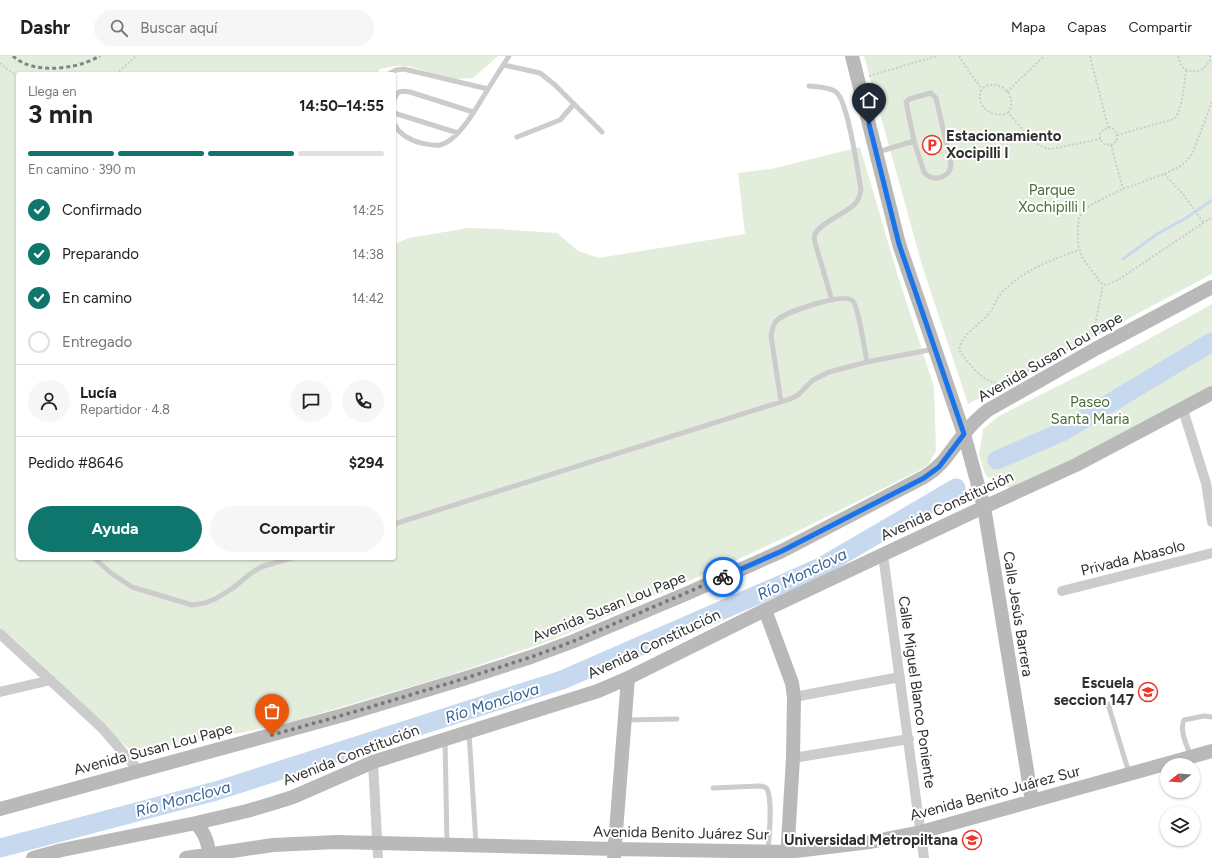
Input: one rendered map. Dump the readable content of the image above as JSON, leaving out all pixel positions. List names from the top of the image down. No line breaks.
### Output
{"streets":{"street":["Avenida Susan Lou Pape","Avenida Constitución","Privada Abasolo","Calle Jesús Barrera","Calle Miguel Blanco Poniente","Avenida Benito Juárez Sur"]},"crossings":[["Avenida Susan Lou Pape","Calle Jesús Barrera"],["Avenida Constitución","Calle Jesús Barrera"],["Avenida Constitución","Calle Miguel Blanco Poniente"],["Calle Jesús Barrera","Avenida Benito Juárez Sur"],["Calle Miguel Blanco Poniente","Avenida Benito Juárez Sur"]],"water":["Río Monclova"],"parks":["Parque Xochipilli I","Paseo Santa Maria"],"places":{"parking":["Estacionamiento Xocipilli I"],"school or university":["Escuela seccion 147","Universidad Metropiltana"]},"north":"left","page":{"header":"Dashr","search":"Buscar aquí","nav":["Mapa","Capas","Compartir"],"heading":["3 min","Llega en","14:50–14:55"],"panel":["Lucía","Repartidor · 4.8","Pedido #8646","$294"],"bar":"En camino · 390 m","list":[["Confirmado","14:25"],["Preparando","14:38"],["En camino","14:42"],"Entregado"],"buttons":["Ayuda","Compartir"]}}
